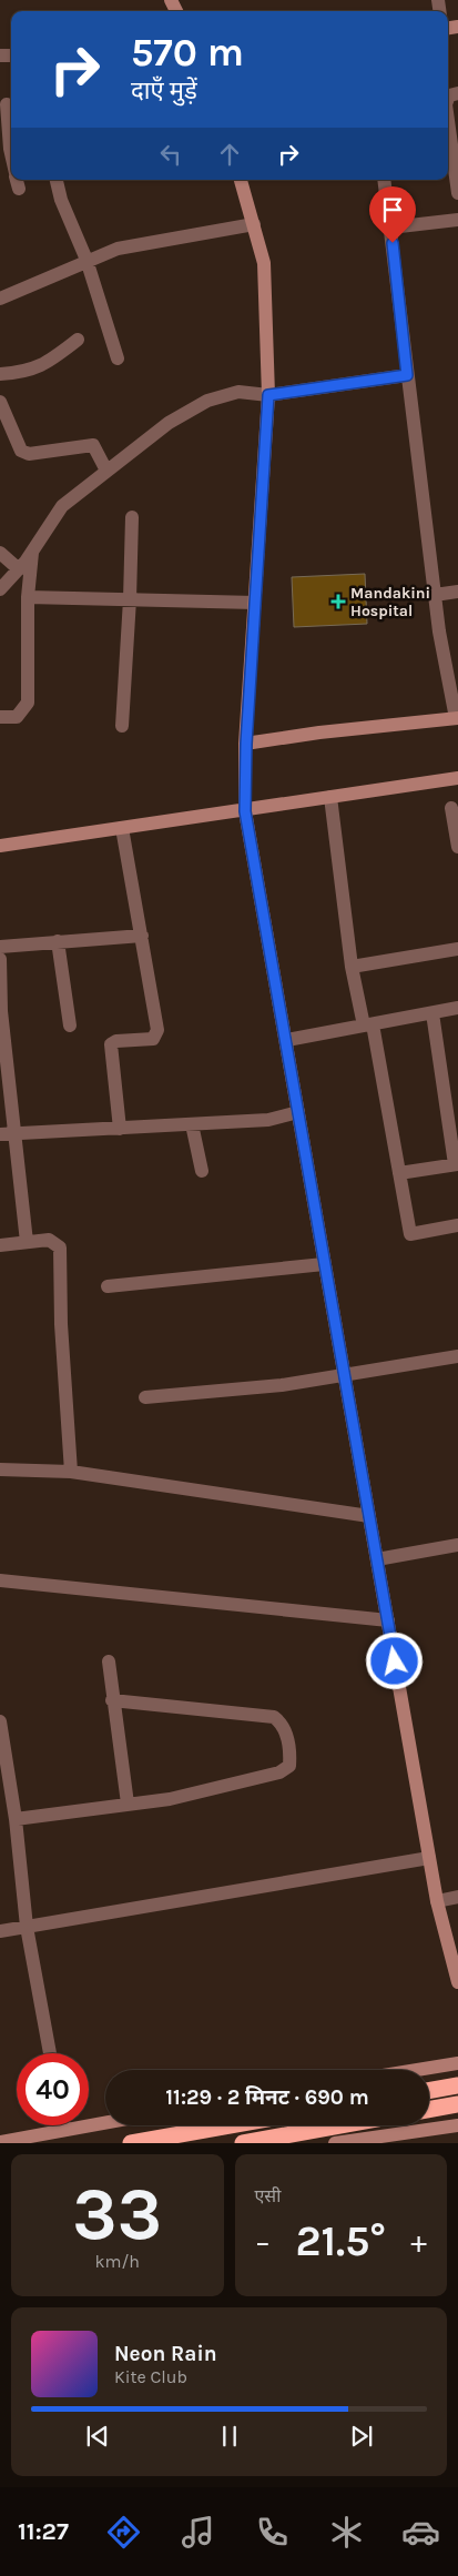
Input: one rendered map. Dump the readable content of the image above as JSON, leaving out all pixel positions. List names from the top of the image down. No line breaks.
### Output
{"places":{"health":["Mandakini Hospital"]},"page":{"turn":["570 m","दाएँ मुड़ें"],"limit":"40","trip":"11:29 · 2 मिनट · 690 m","tile":[["33","km/h"],"एसी"],"heat":["−","21.5°","+"],"song":["Neon Rain","Kite Club"],"tabs":"11:27"}}
